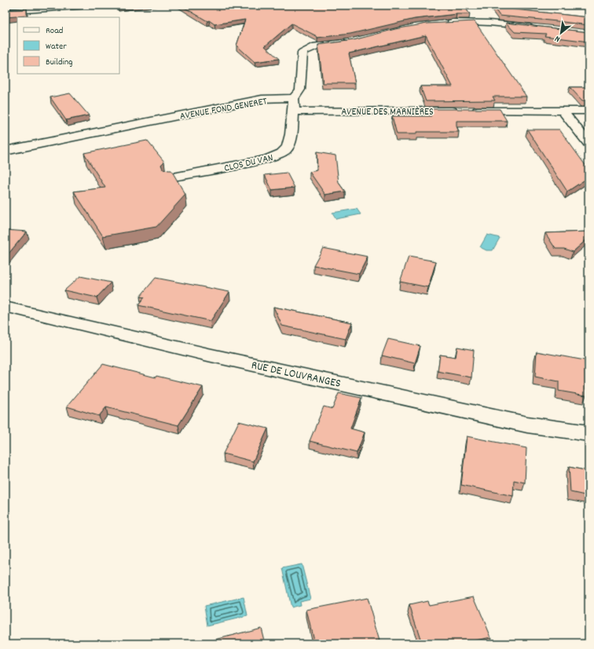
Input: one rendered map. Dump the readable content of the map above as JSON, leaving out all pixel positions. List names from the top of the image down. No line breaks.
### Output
{"streets":{"street":["AVENUE FOND GENERET","AVENUE DES MARNIÈRES","CLOS DU VAN","RUE DE LOUVRANGES"]},"crossings":[["AVENUE DES MARNIÈRES","CLOS DU VAN"]],"legend":["Road","Water","Building"],"north":"bottom left"}
